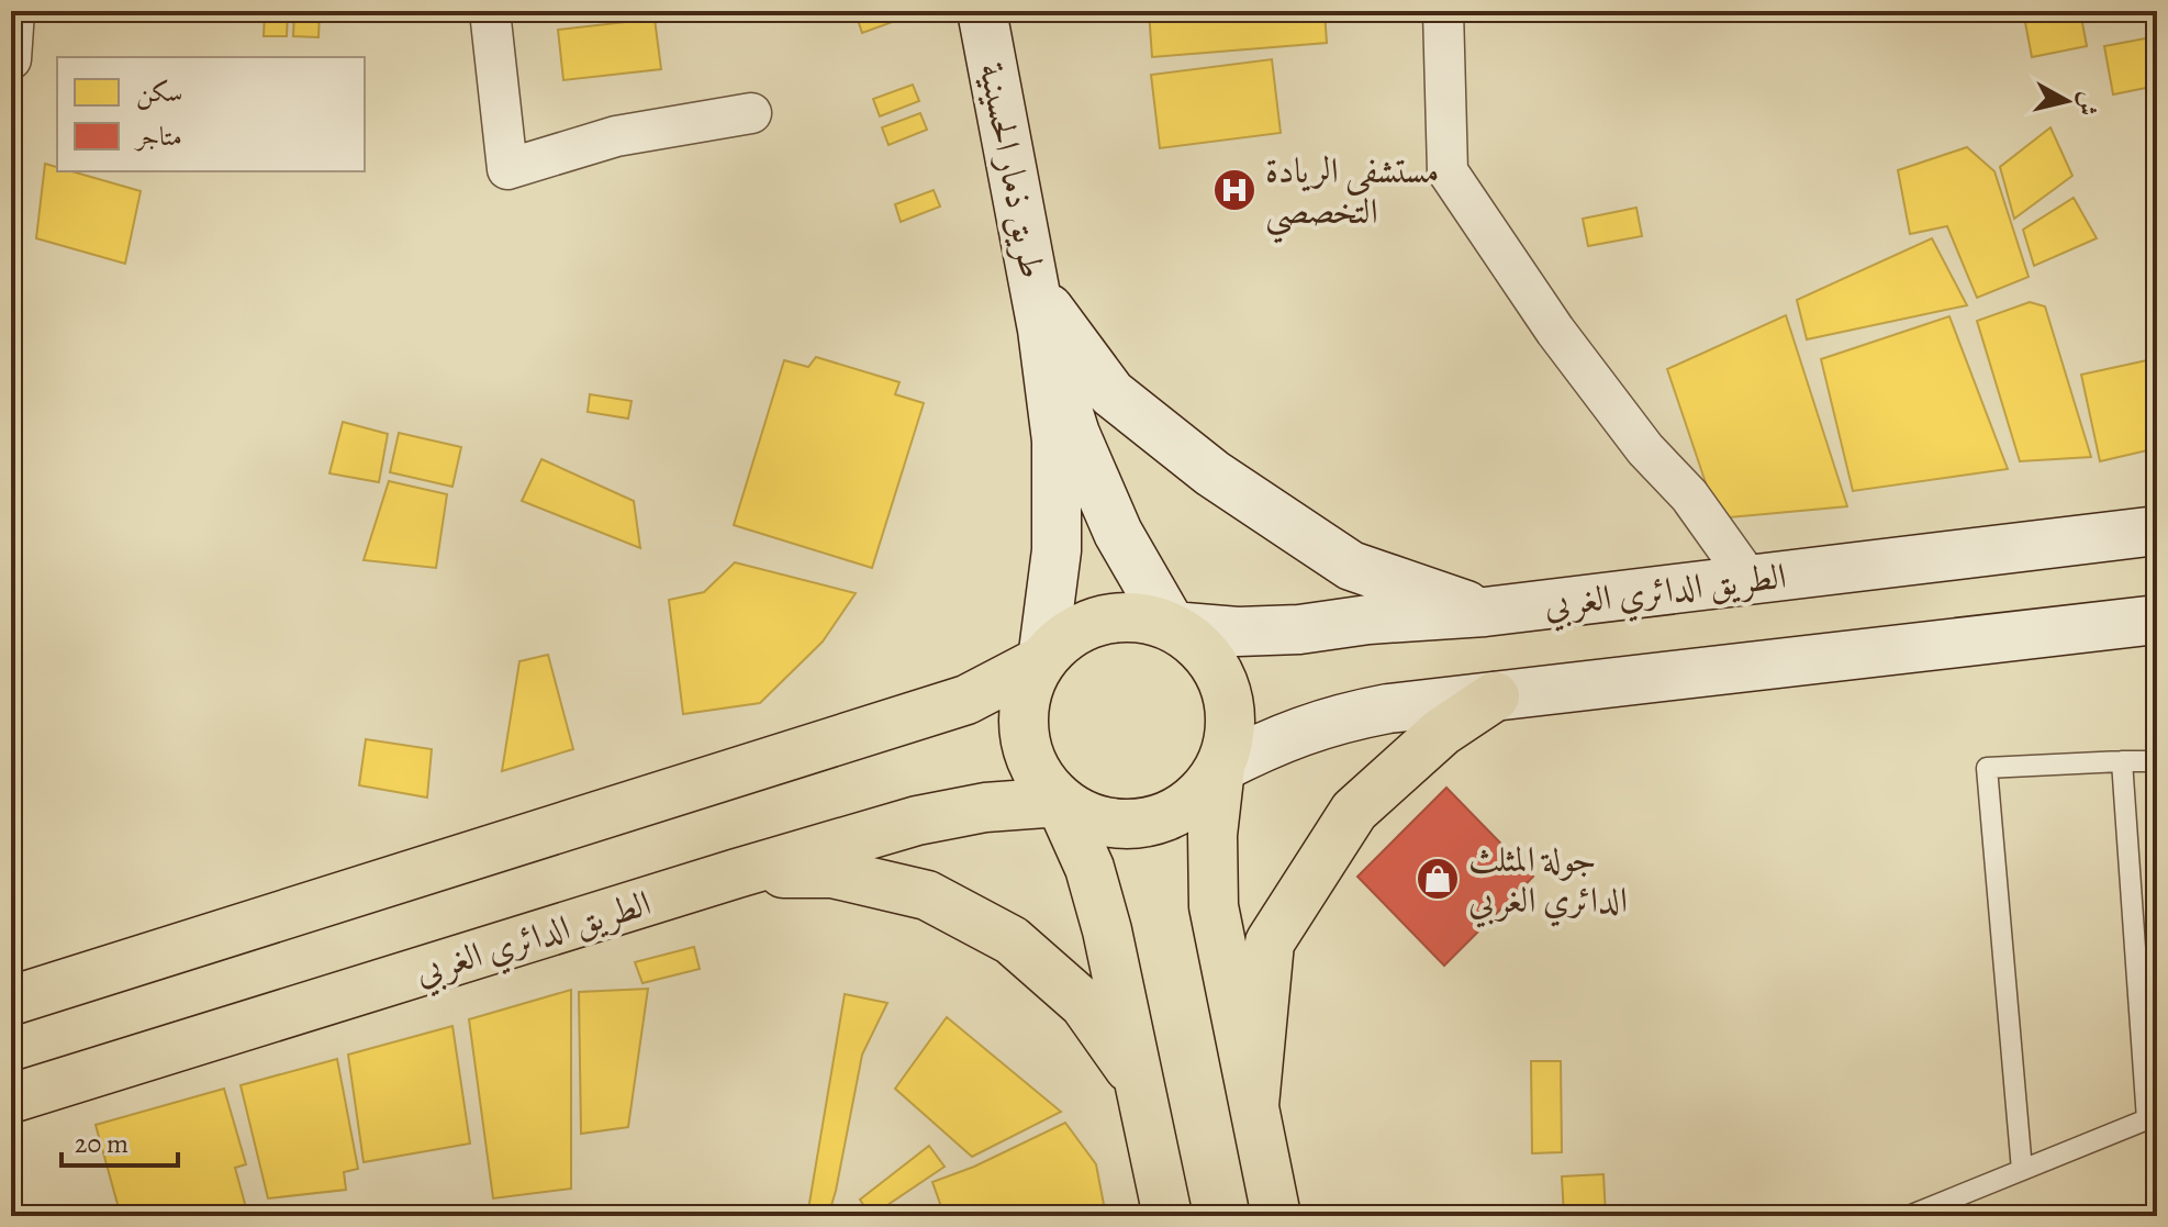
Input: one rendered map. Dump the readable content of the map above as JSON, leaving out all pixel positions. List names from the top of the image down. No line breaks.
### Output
{"streets":{"main road":["طريق ذمار الحسينية","الطريق الدائري الغربي"]},"places":{"hospital":["مستشفى الريادة التخصصي"],"shop":["جولة المثلث الدائري الغربي"]},"legend":["سكن","متاجر"],"scale_bar":"20 m","north":"right"}
